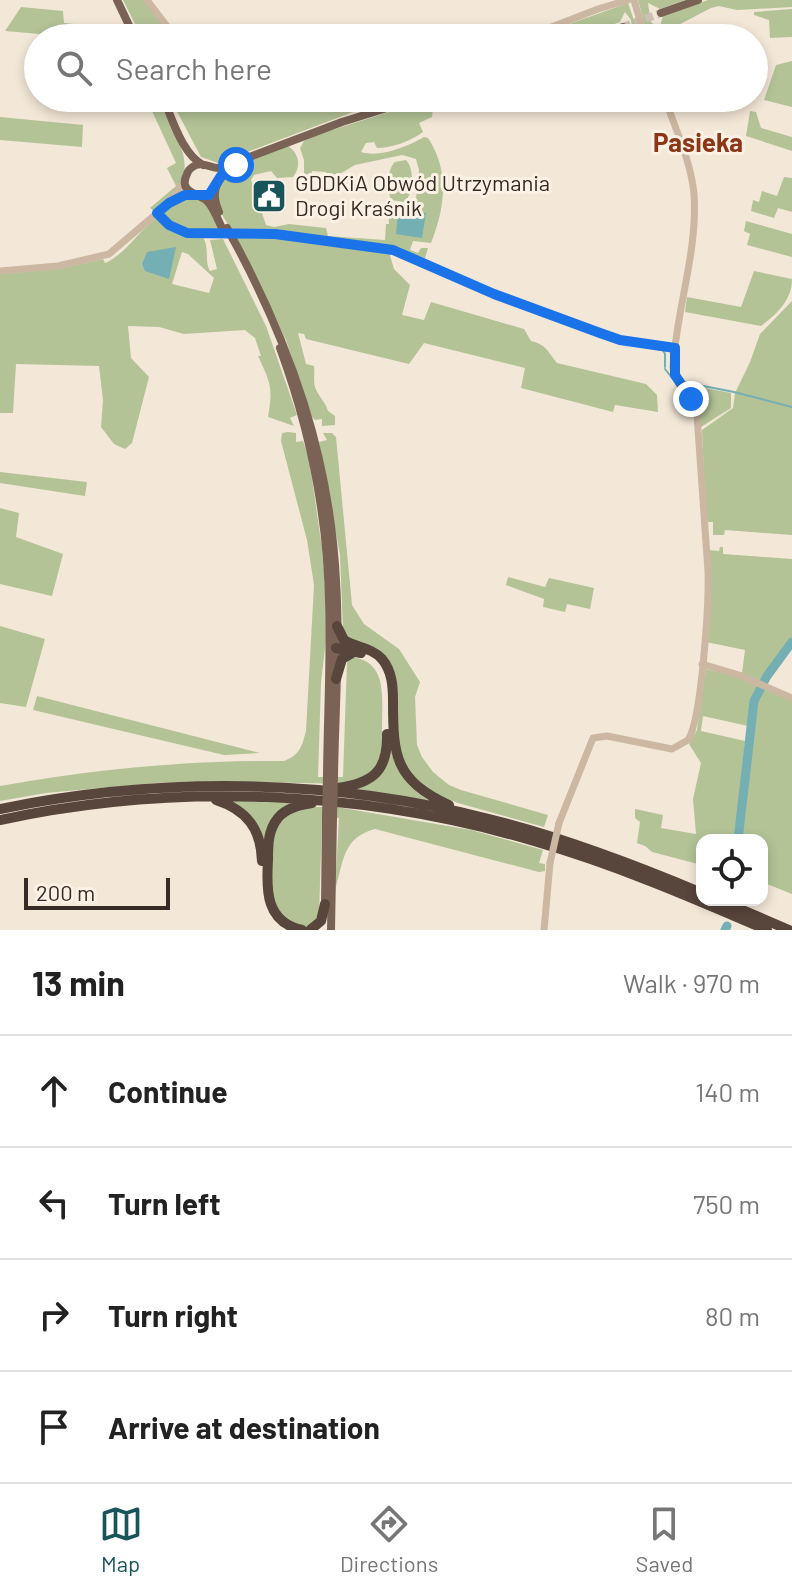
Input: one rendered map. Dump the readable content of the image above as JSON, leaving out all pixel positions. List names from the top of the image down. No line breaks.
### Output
{"districts":["Pasieka"],"places":{"public building":["GDDKiA Obwód Utrzymania Drogi Kraśnik"]},"scale_bar":"200 m","page":{"search":"Search here","scale":"200 m","heading":["13 min","Walk · 970 m"],"list":[["Continue","140 m"],["Turn left","750 m"],["Turn right","80 m"],"Arrive at destination"],"nav":["Map","Directions","Saved"]}}
